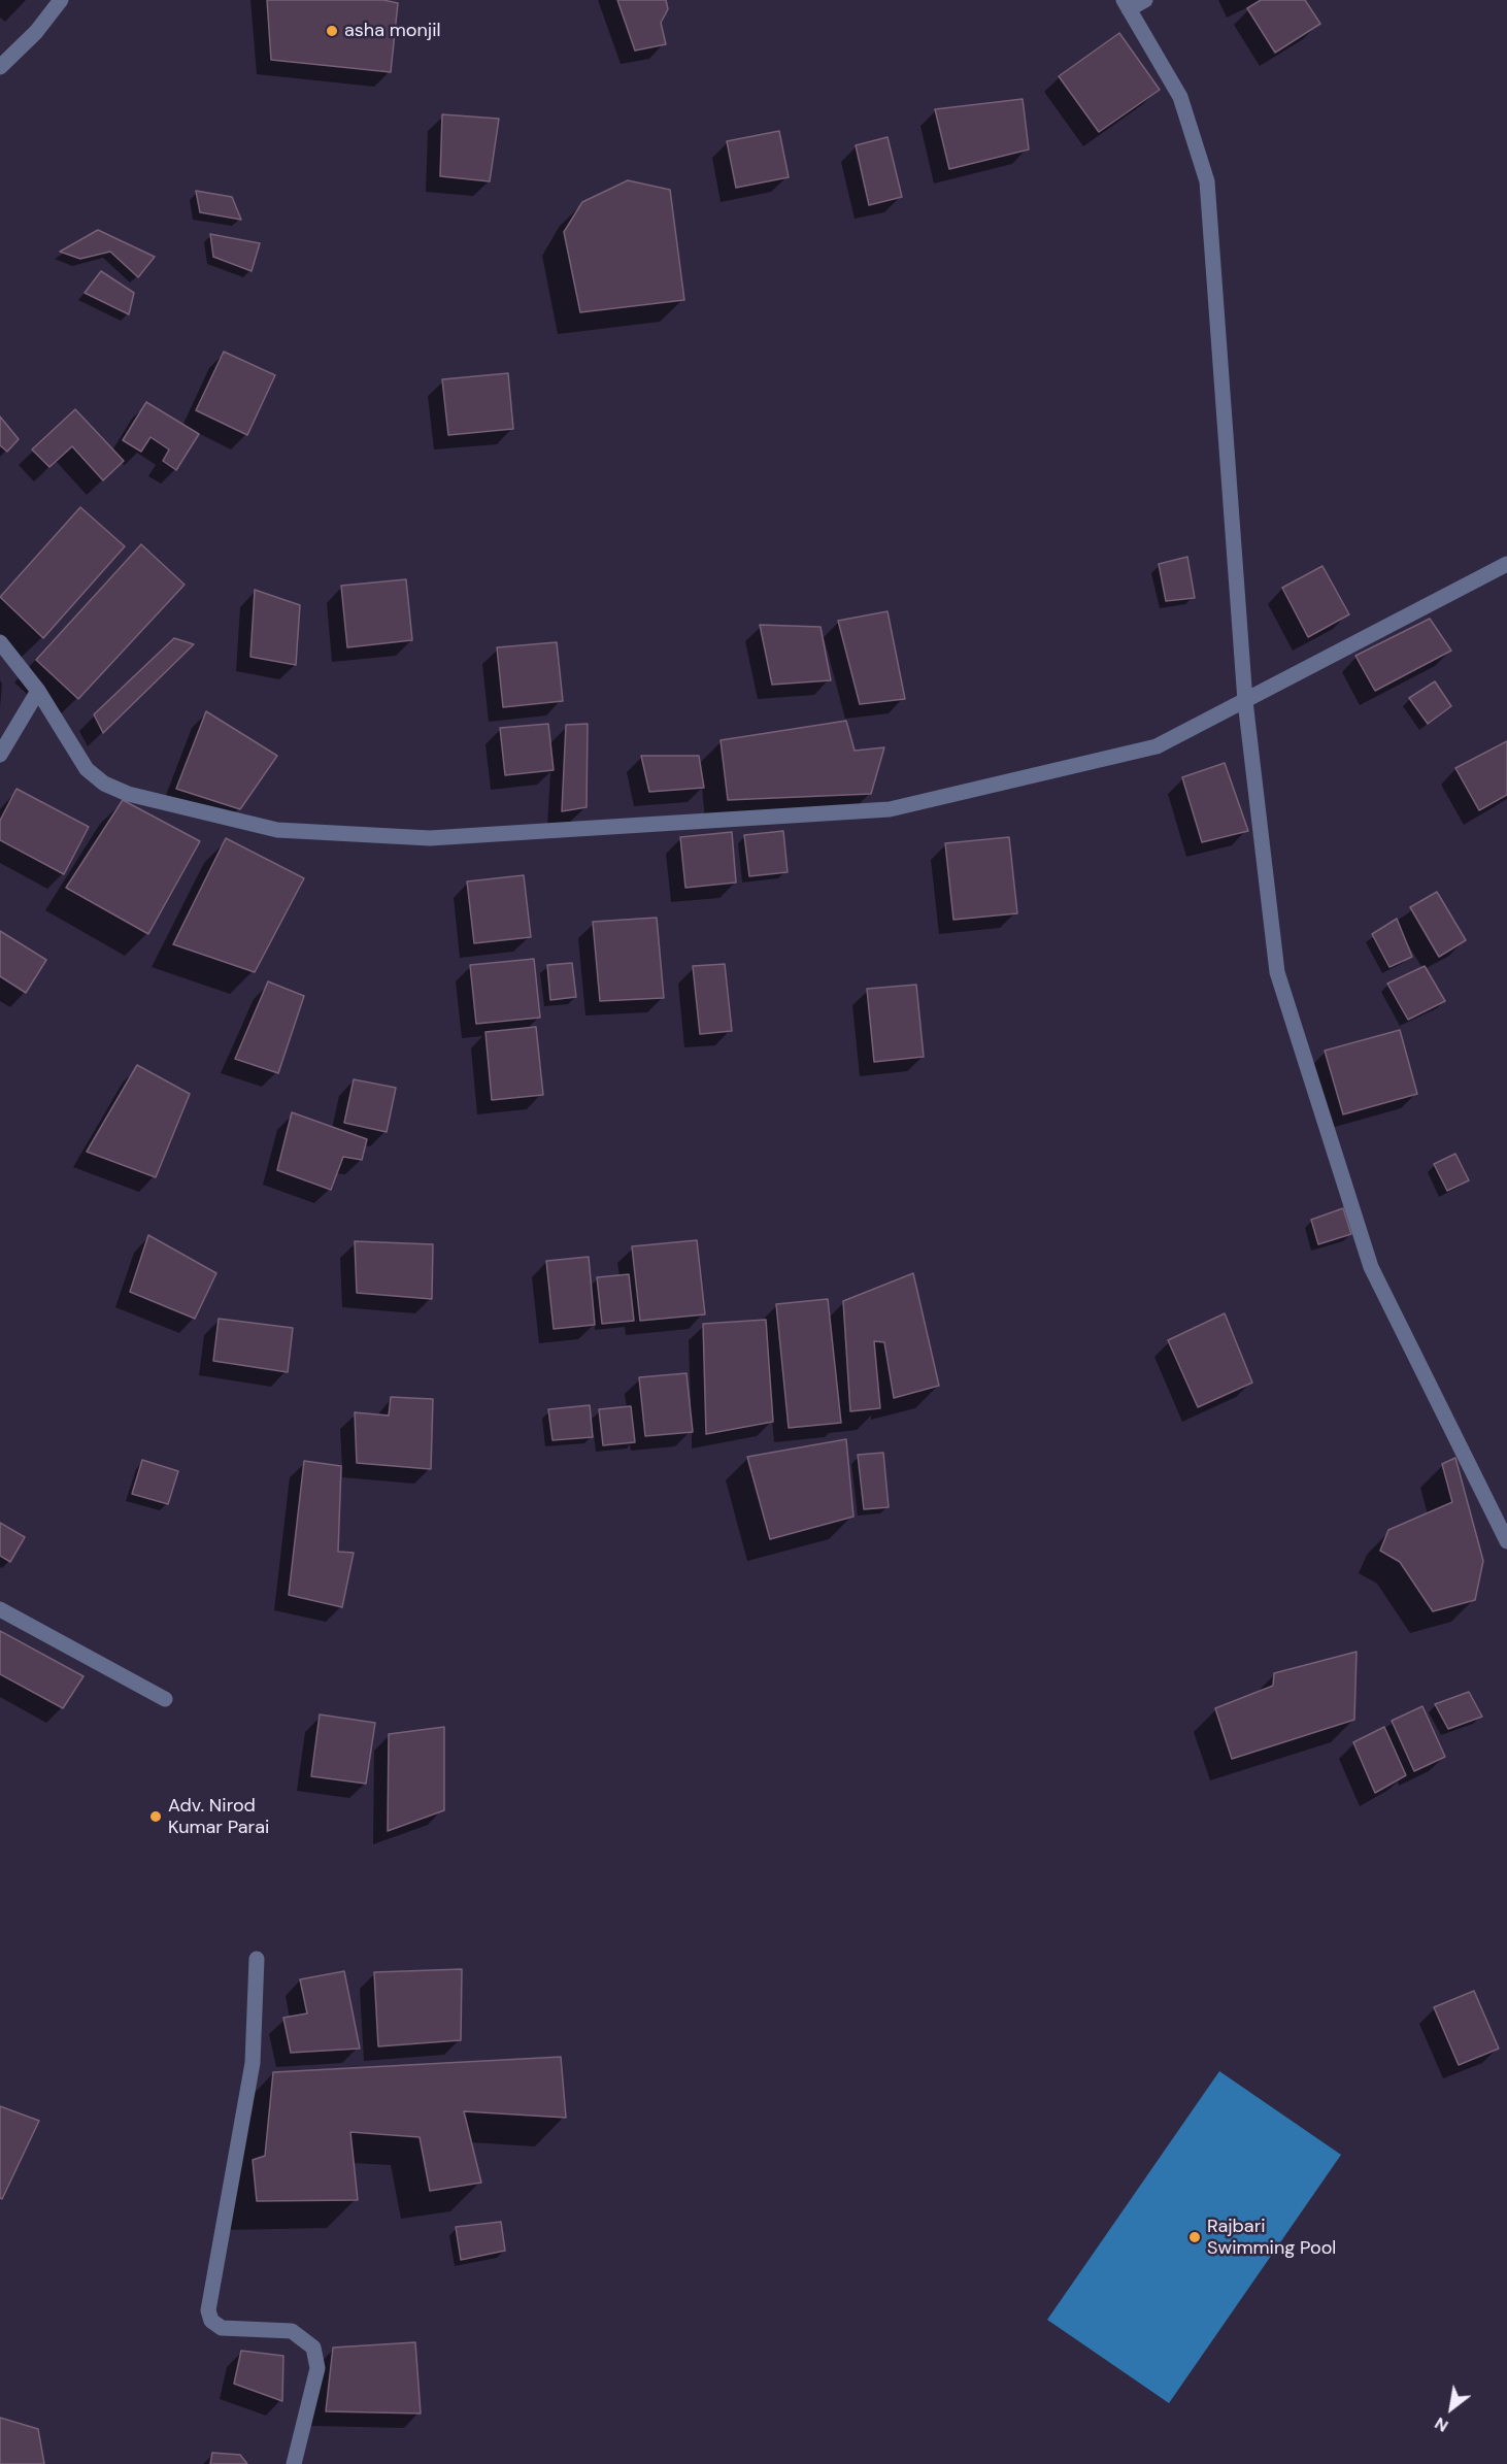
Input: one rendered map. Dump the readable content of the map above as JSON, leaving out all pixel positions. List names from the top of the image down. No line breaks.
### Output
{"places":["asha monjil","Adv. Nirod Kumar Parai","Rajbari Swimming Pool"],"north":"bottom left"}
